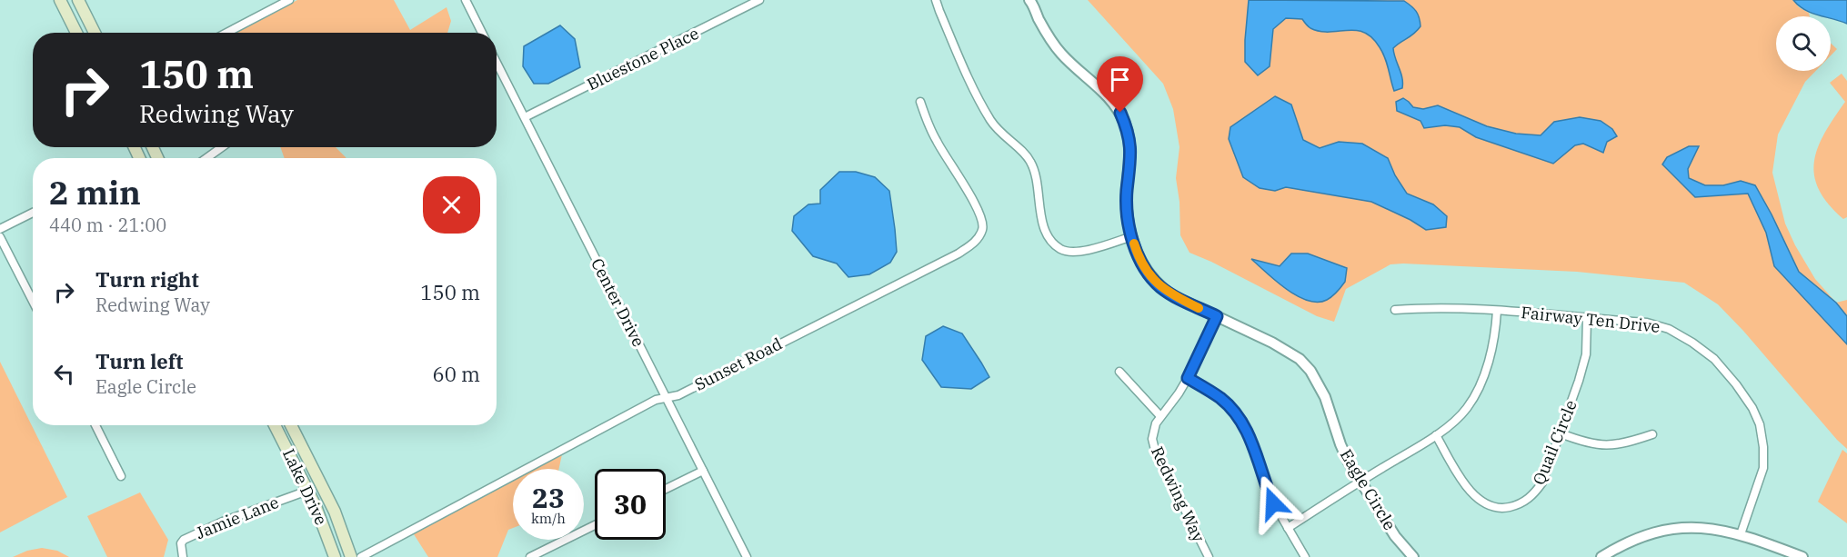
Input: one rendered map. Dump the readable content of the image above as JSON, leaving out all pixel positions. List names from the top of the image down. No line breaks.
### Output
{"streets":{"main road":["Lake Drive"],"street":["Bluestone Place","Center Drive","Fairway Ten Drive","Sunset Road","Quail Circle","Eagle Circle","Redwing Way","Jamie Lane"]},"crossings":[["Bluestone Place","Center Drive"],["Center Drive","Sunset Road"],["Fairway Ten Drive","Quail Circle"],["Lake Drive","Jamie Lane"],["Eagle Circle","Redwing Way"]],"page":{"turn":["150 m","Redwing Way"],"heading":["2 min","440 m · 21:00"],"list":[{"name":"Turn right","note":"Redwing Way","value":"150 m"},{"name":"Turn left","note":"Eagle Circle","value":"60 m"}],"speed":"23 km/h","limit":"30"}}
